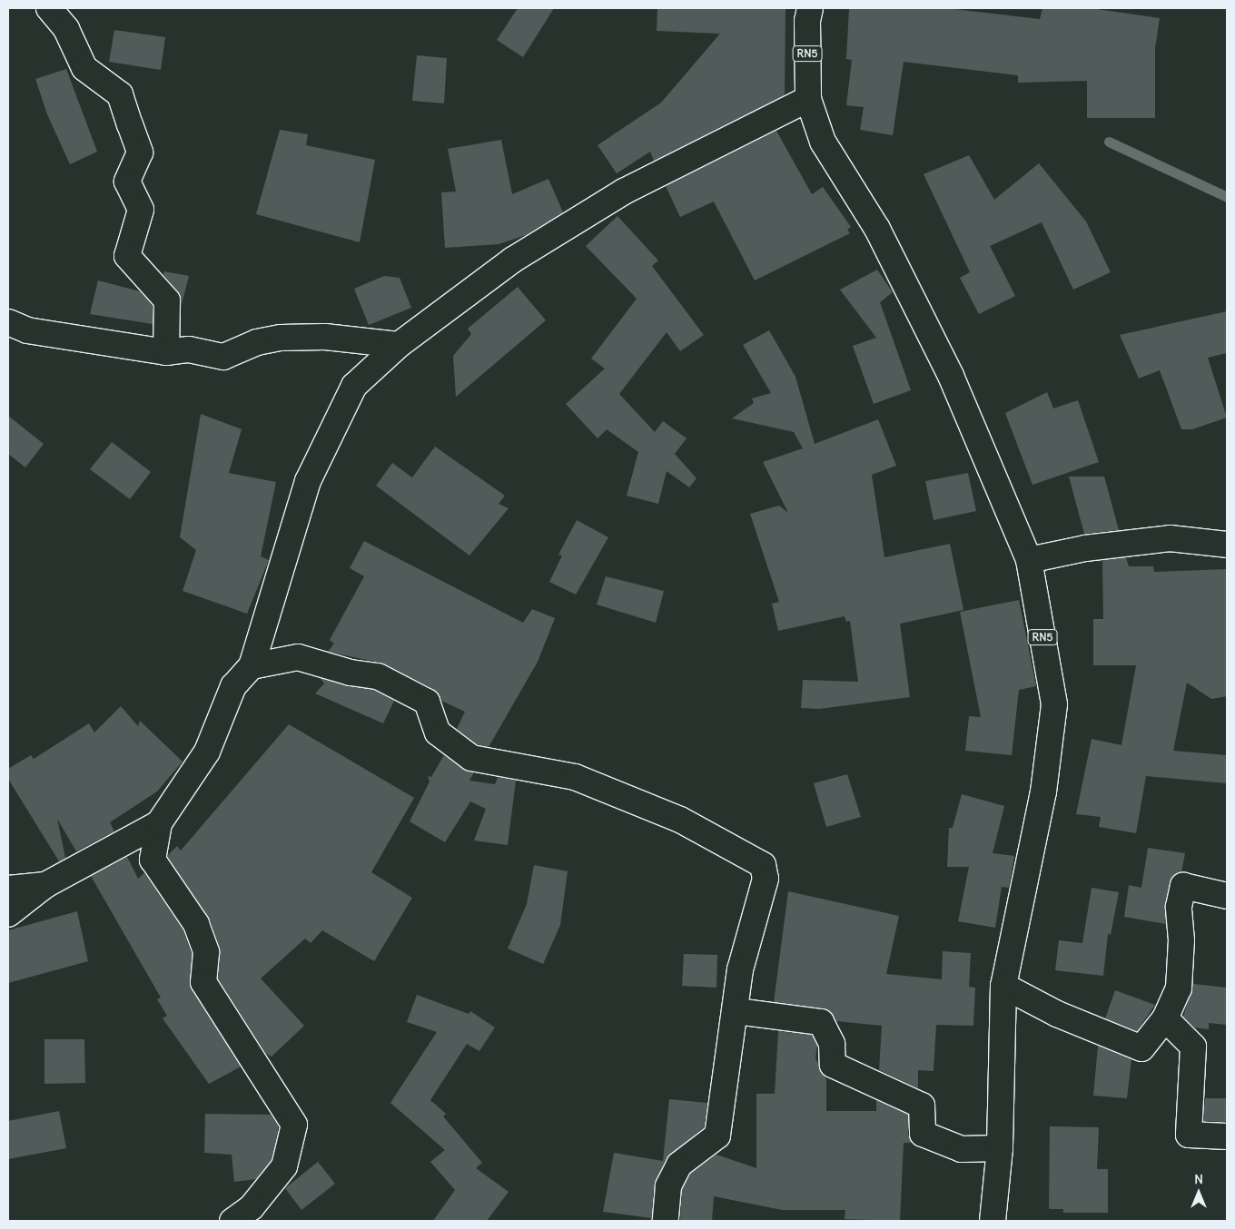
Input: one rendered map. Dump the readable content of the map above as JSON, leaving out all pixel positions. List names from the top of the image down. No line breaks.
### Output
{"streets":{"main road":["RN5"]},"north":"top"}
